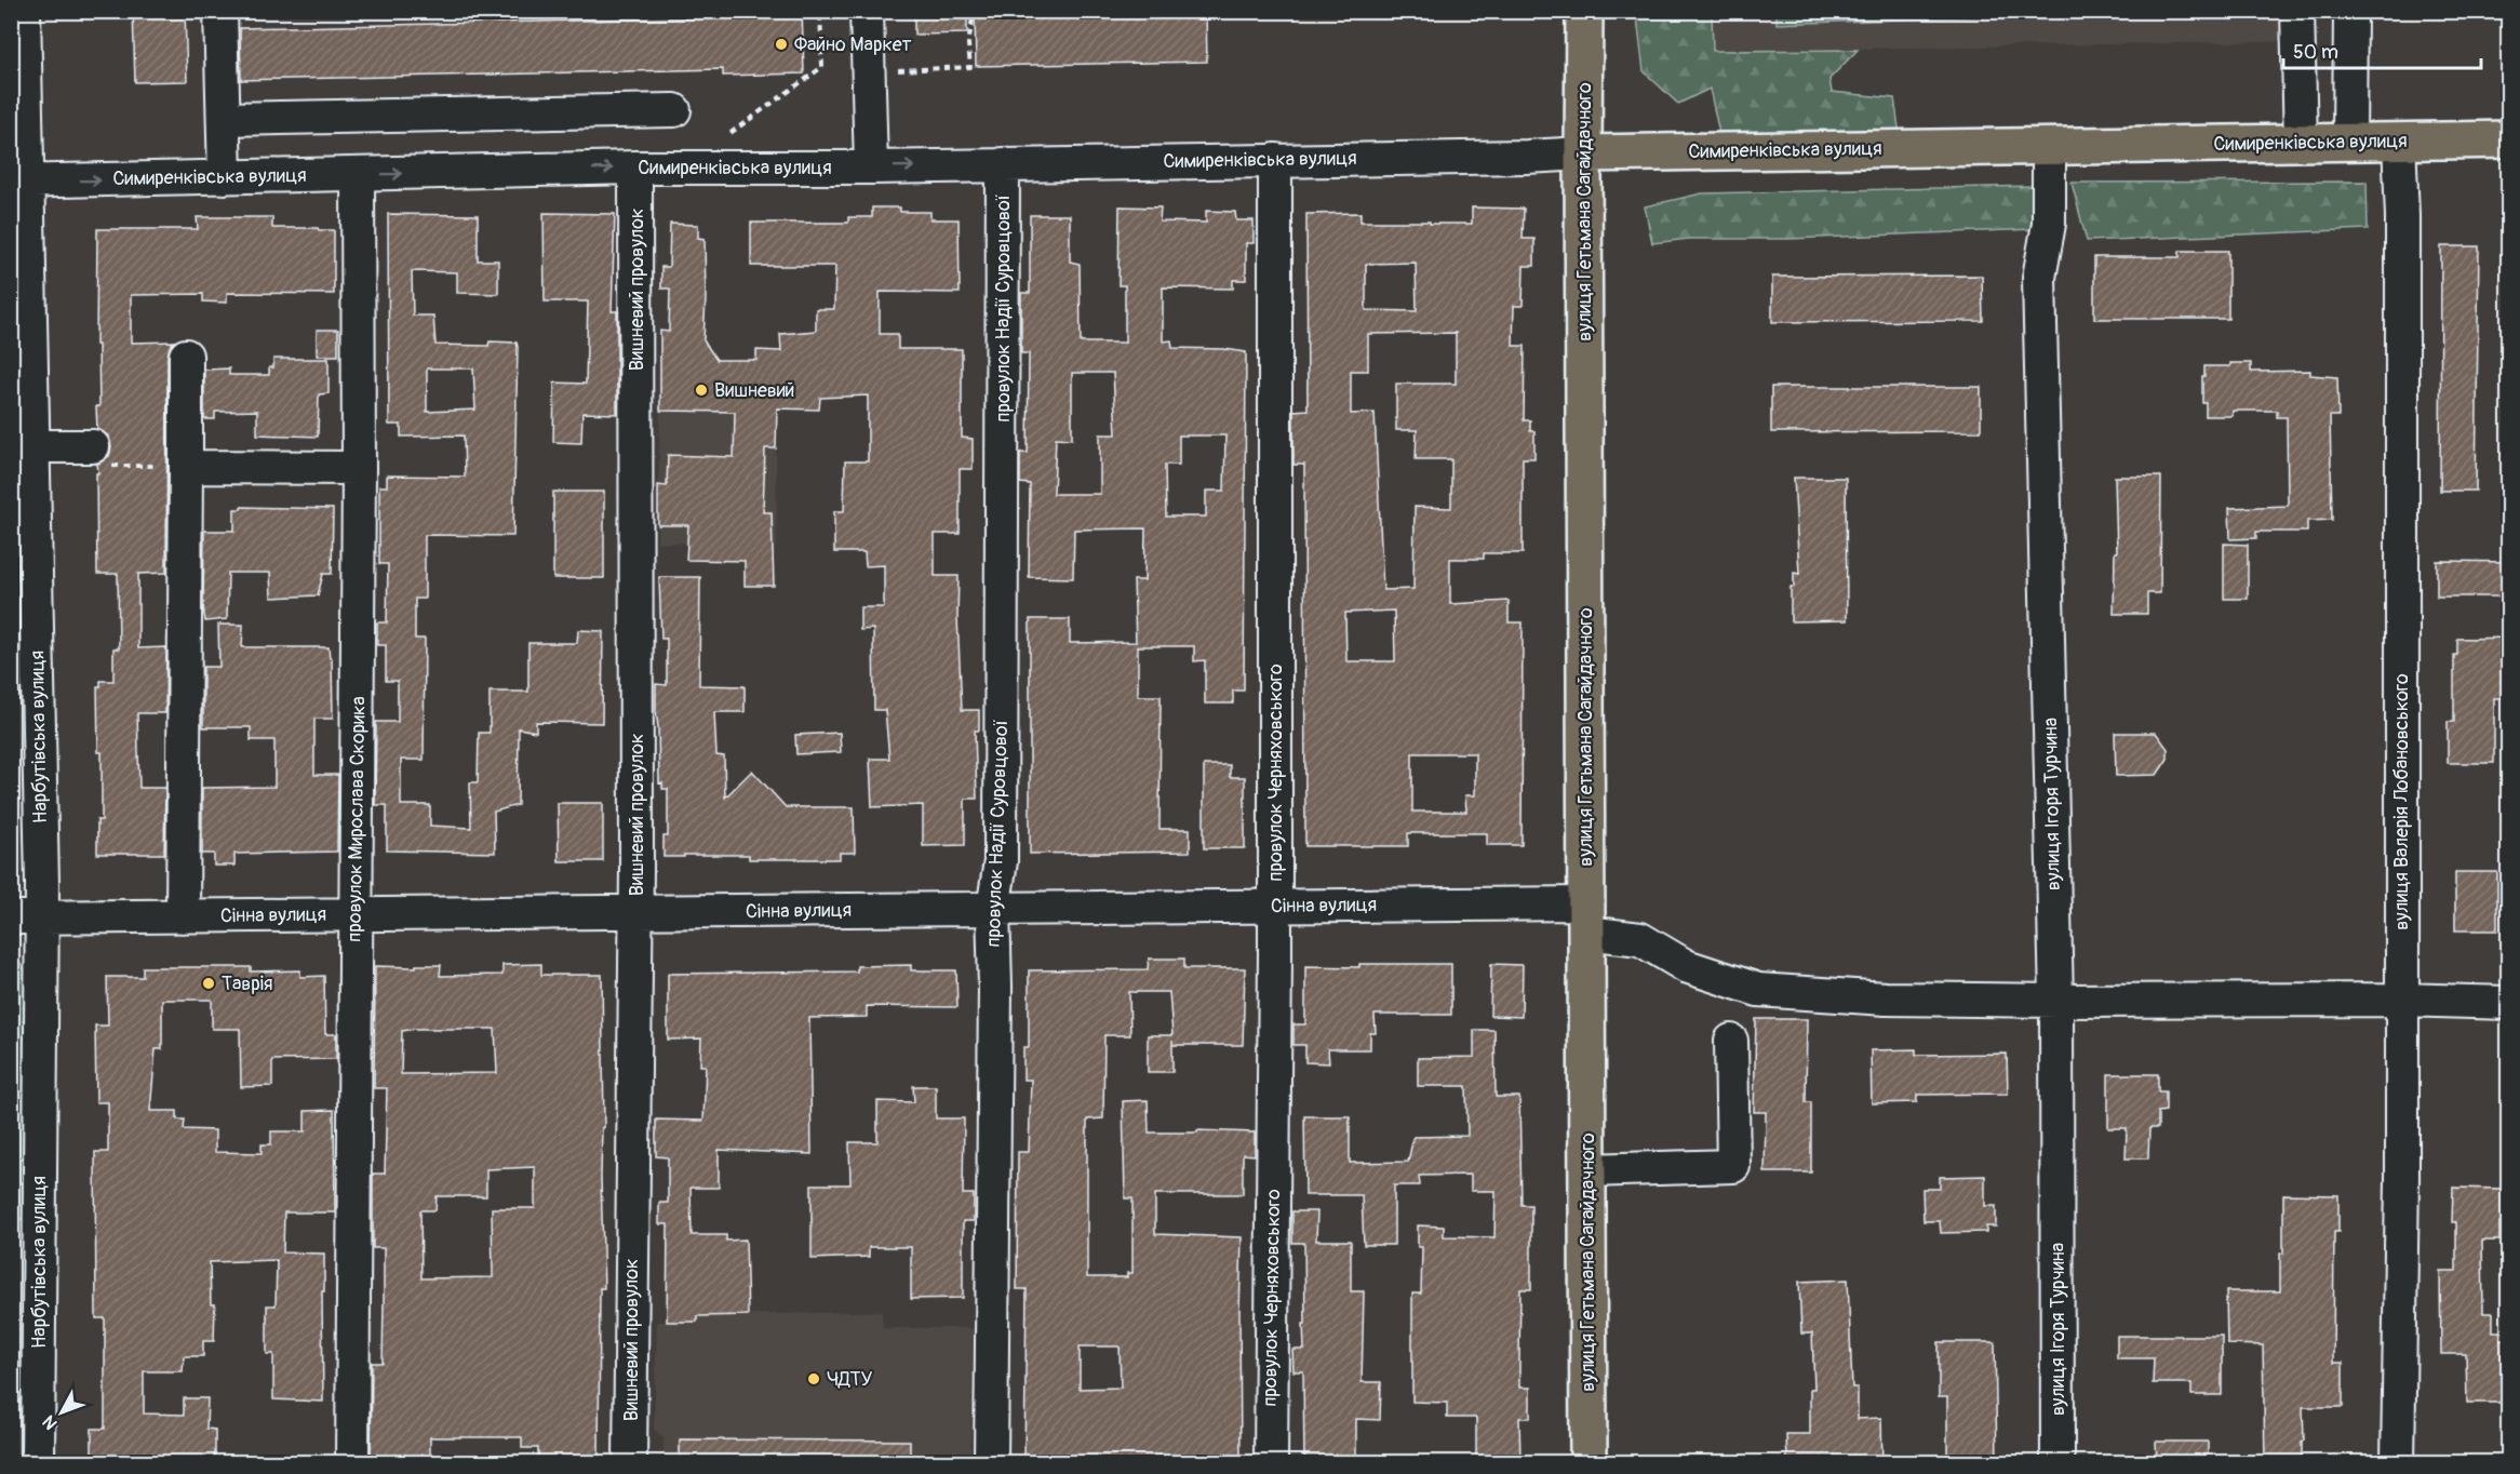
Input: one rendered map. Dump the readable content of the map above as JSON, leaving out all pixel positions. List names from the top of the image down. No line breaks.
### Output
{"streets":{"main road":["Симиренківська вулиця","вулиця Гетьмана Сагайдачного"],"street":["Вишневий провулок","провулок Надії Суровцової","Нарбутівська вулиця","провулок Черняховського","вулиця Валерія Лобановського","вулиця Ігоря Турчина","провулок Мирослава Скорика","Сінна вулиця"]},"crossings":[["Симиренківська вулиця","вулиця Гетьмана Сагайдачного"],["Симиренківська вулиця","Вишневий провулок"],["Симиренківська вулиця","провулок Надії Суровцової"],["Симиренківська вулиця","Нарбутівська вулиця"],["Симиренківська вулиця","провулок Черняховського"],["Симиренківська вулиця","вулиця Валерія Лобановського"],["Симиренківська вулиця","вулиця Ігоря Турчина"],["Симиренківська вулиця","провулок Мирослава Скорика"],["вулиця Гетьмана Сагайдачного","Сінна вулиця"],["Вишневий провулок","Сінна вулиця"],["провулок Надії Суровцової","Сінна вулиця"],["Нарбутівська вулиця","Сінна вулиця"],["провулок Черняховського","Сінна вулиця"],["вулиця Валерія Лобановського","Сінна вулиця"],["вулиця Ігоря Турчина","Сінна вулиця"],["провулок Мирослава Скорика","Сінна вулиця"]],"places":["Файно Маркет","Вишневий","Таврія","ЧДТУ"],"scale_bar":"50 m","north":"bottom left"}
